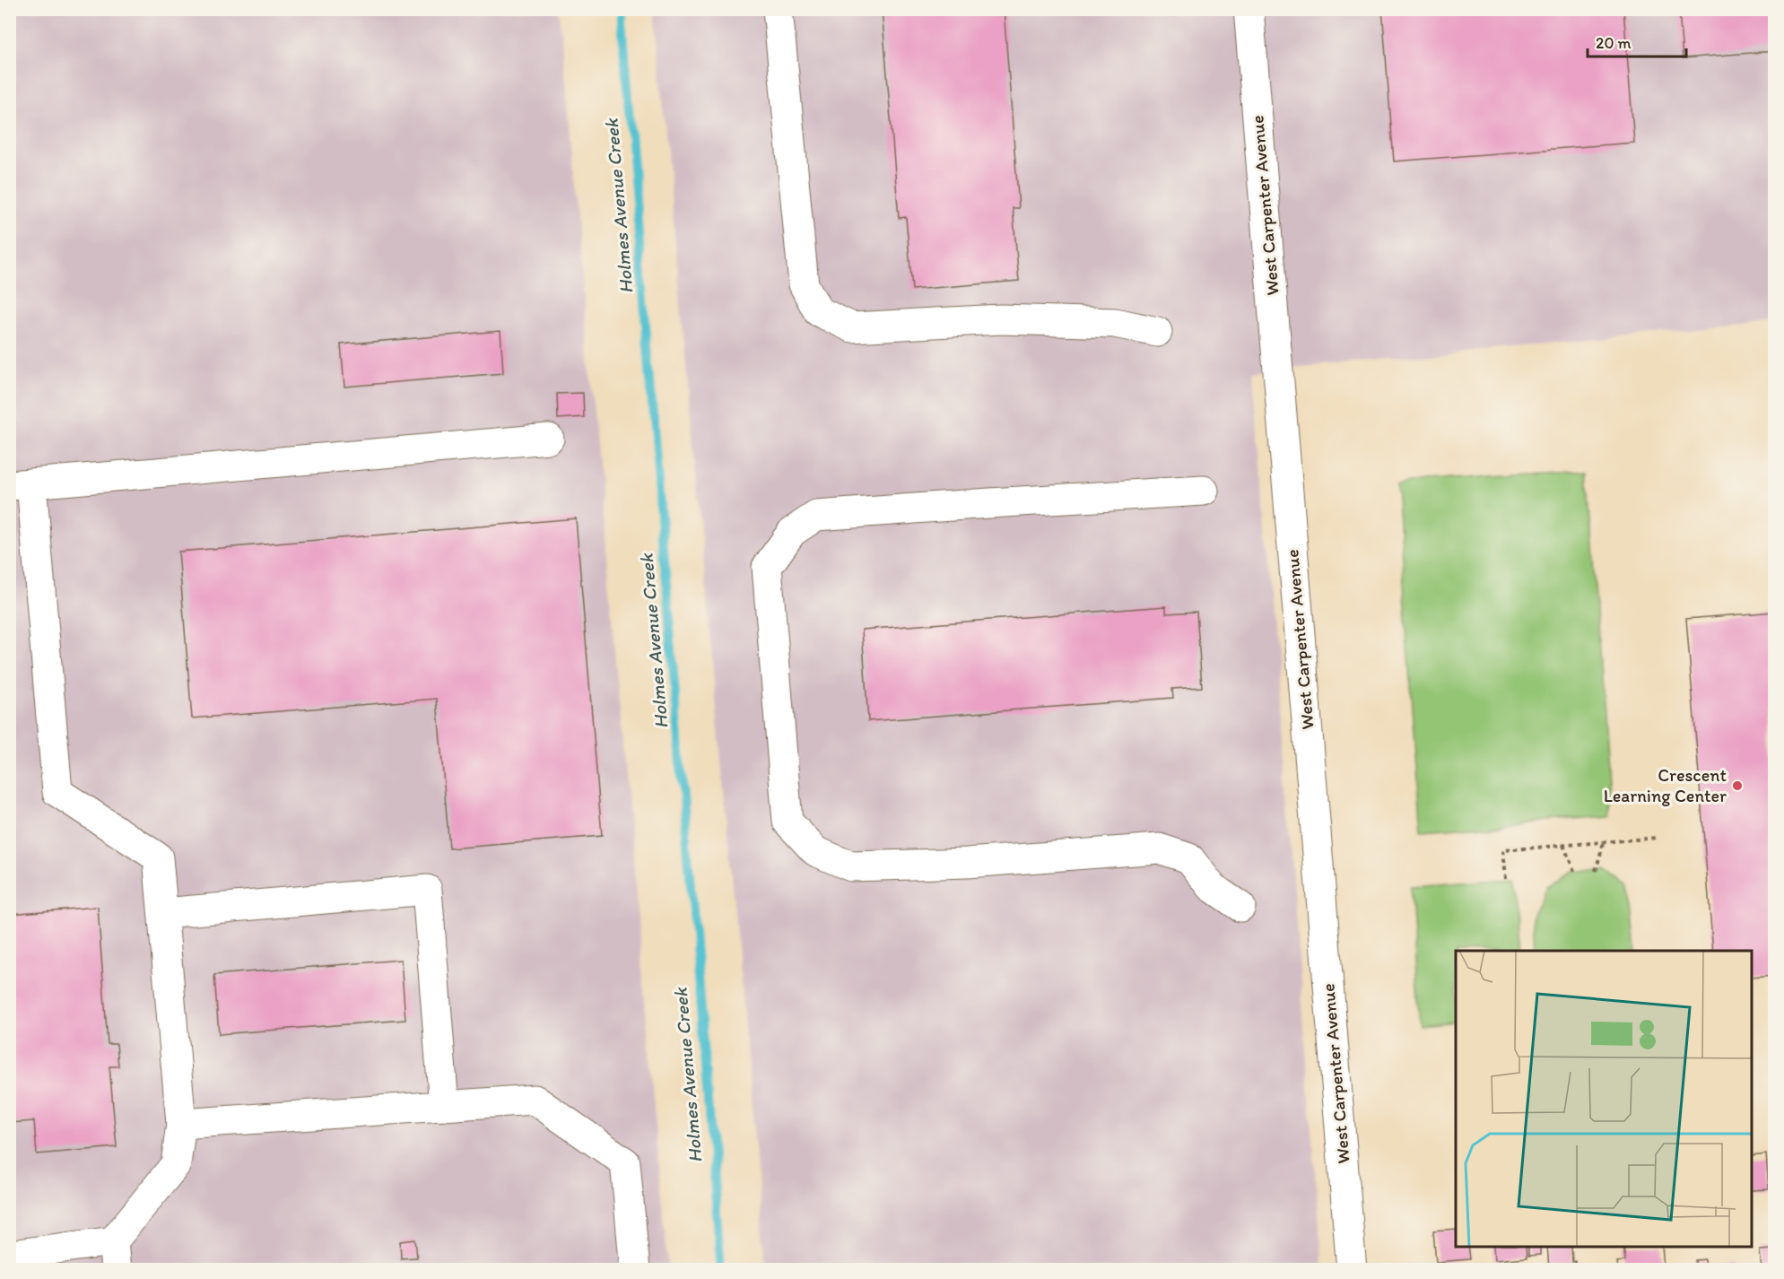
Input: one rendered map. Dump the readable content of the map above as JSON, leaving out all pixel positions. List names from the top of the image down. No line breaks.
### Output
{"streets":{"street":["West Carpenter Avenue"]},"water":["Holmes Avenue Creek"],"places":["Crescent Learning Center"],"scale_bar":"20 m"}
